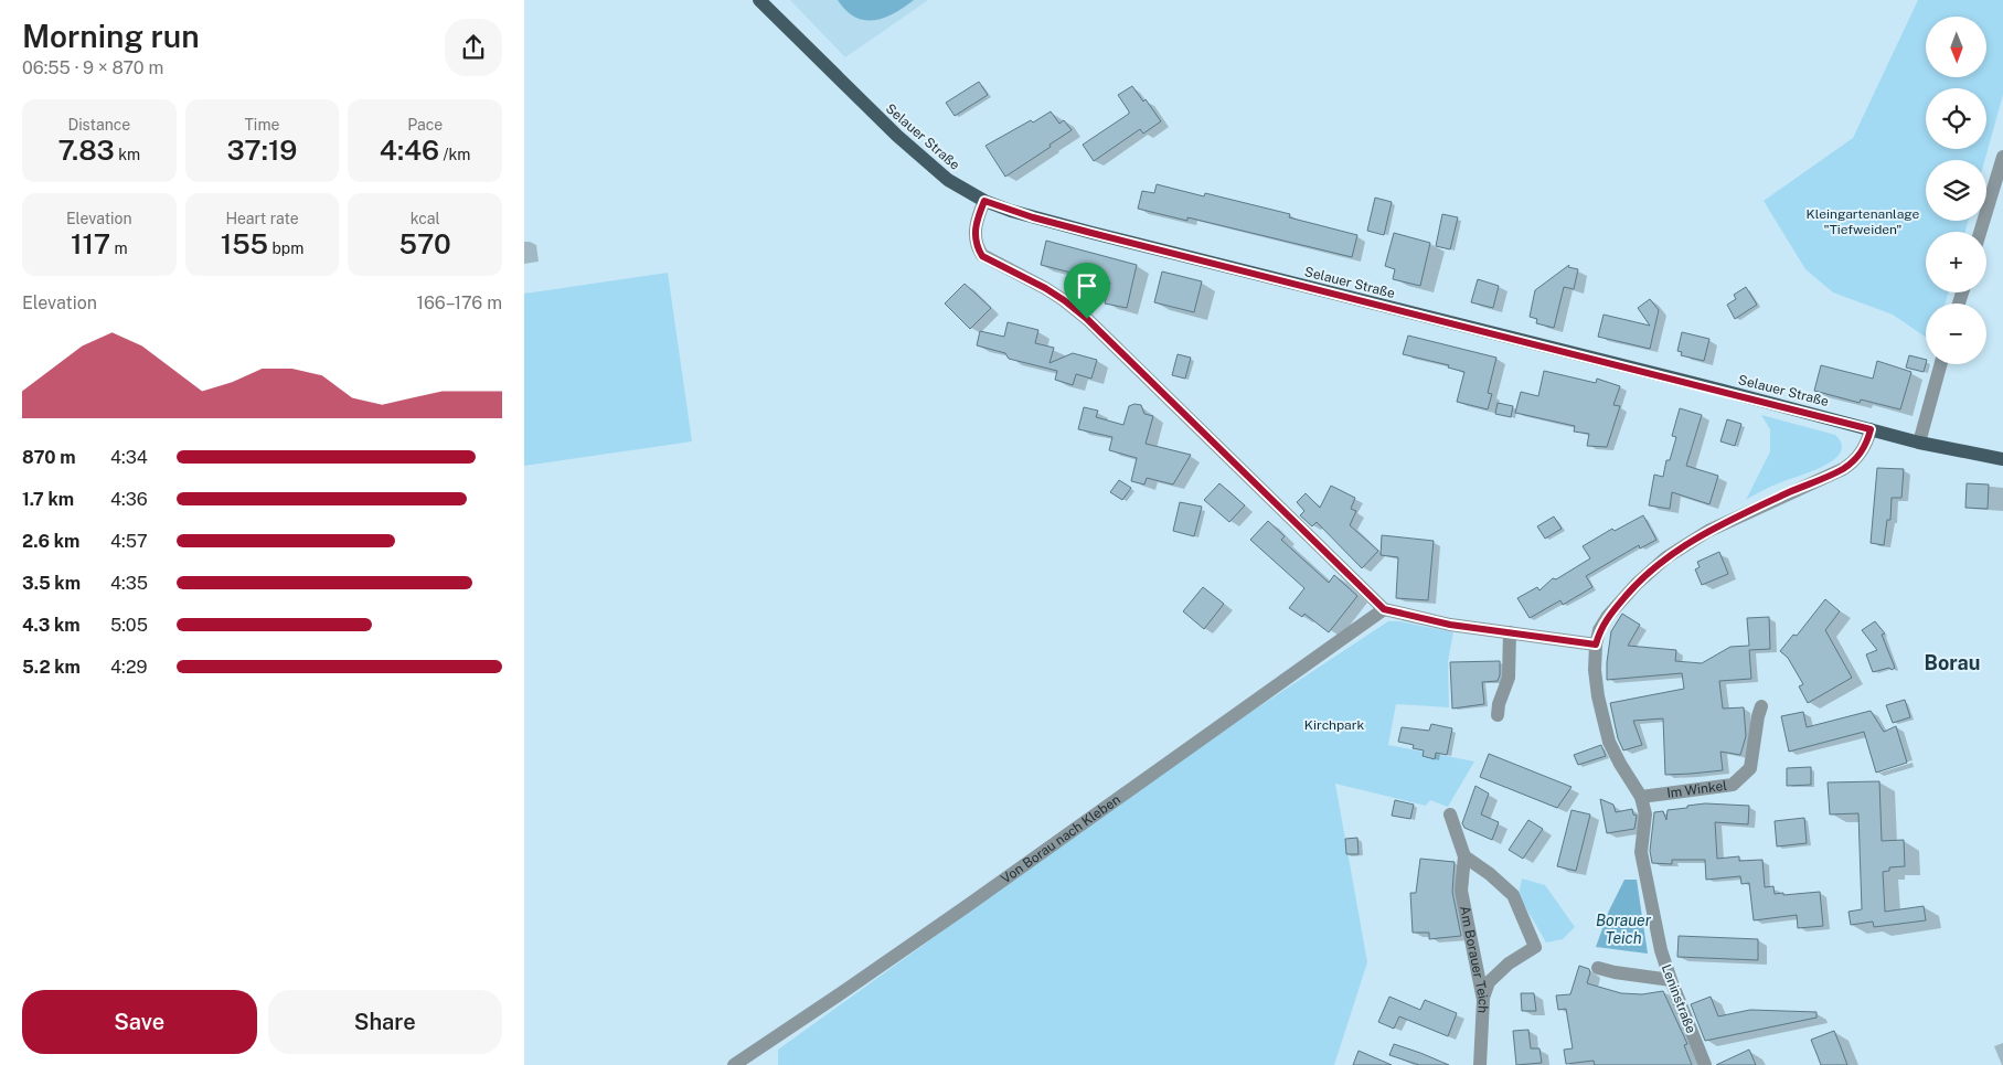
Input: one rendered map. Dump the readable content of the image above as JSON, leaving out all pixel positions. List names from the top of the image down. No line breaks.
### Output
{"streets":{"main road":["Selauer Straße"],"street":["Im Winkel","Von Borau nach Kleben","Am Borauer Teich","Leninstraße"]},"crossings":[["Selauer Straße","Leninstraße"],["Im Winkel","Leninstraße"]],"districts":["Borau"],"water":["Borauer Teich"],"parks":["Kleingartenanlage \"Tiefweiden\"","Kirchpark"],"north":"bottom","page":{"heading":["Morning run","06:55 · 9 × 870 m"],"map_buttons":["+","−"],"stats":[["Distance","7.83 km"],["Time","37:19"],["Pace","4:46 /km"],["Elevation","117 m"],["Heart rate","155 bpm"],["kcal","570"]],"chart":["Elevation","166–176 m"],"list":[{"name":"870 m","note":"4:34"},{"name":"1.7 km","note":"4:36"},{"name":"2.6 km","note":"4:57"},{"name":"3.5 km","note":"4:35"},{"name":"4.3 km","note":"5:05"},{"name":"5.2 km","note":"4:29"}],"buttons":["Save","Share"]}}
